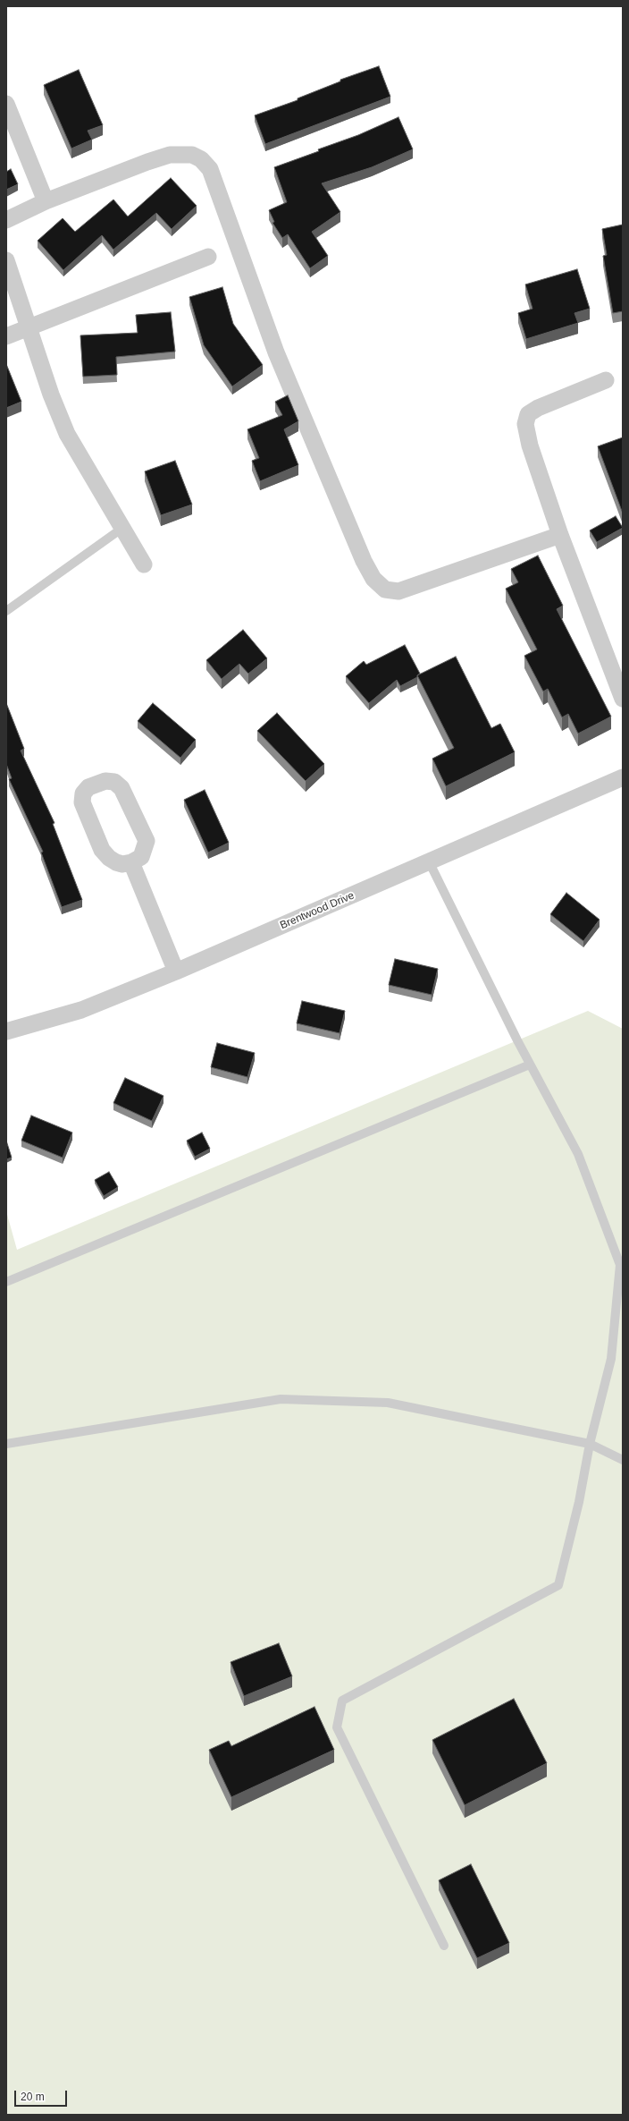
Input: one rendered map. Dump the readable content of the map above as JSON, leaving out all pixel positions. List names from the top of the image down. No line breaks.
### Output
{"streets":{"street":["Brentwood Drive"]},"scale_bar":"20 m"}
